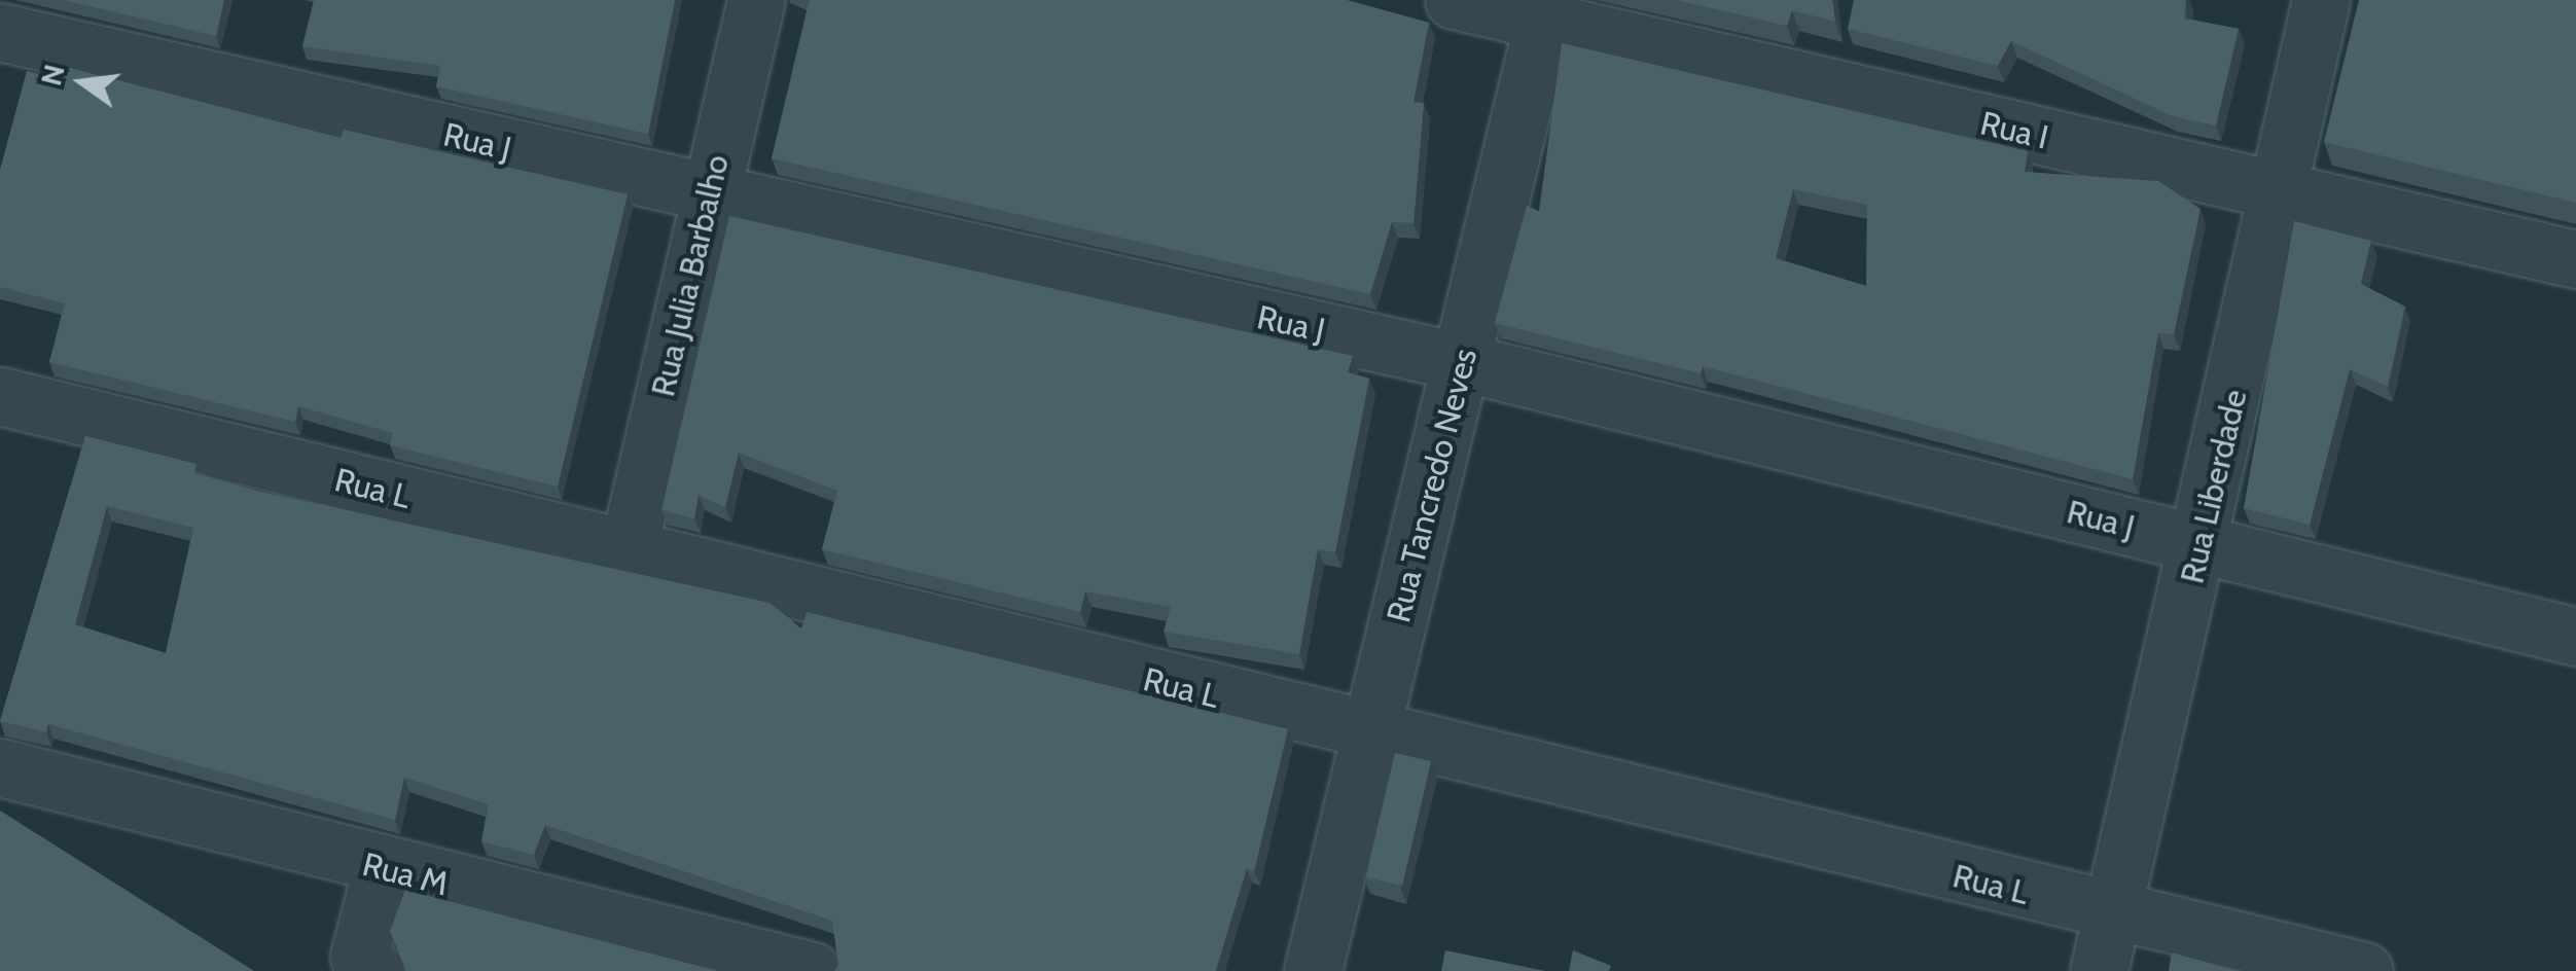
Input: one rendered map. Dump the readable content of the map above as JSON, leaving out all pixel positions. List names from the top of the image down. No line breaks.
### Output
{"streets":{"street":["Rua I","Rua J","Rua Julia Barbalho","Rua Tancredo Neves","Rua Liberdade","Rua L","Rua M"]},"crossings":[["Rua I","Rua Tancredo Neves"],["Rua I","Rua Liberdade"],["Rua J","Rua Julia Barbalho"],["Rua J","Rua Tancredo Neves"],["Rua J","Rua Liberdade"],["Rua Julia Barbalho","Rua L"],["Rua Tancredo Neves","Rua L"],["Rua Liberdade","Rua L"]],"north":"left"}
